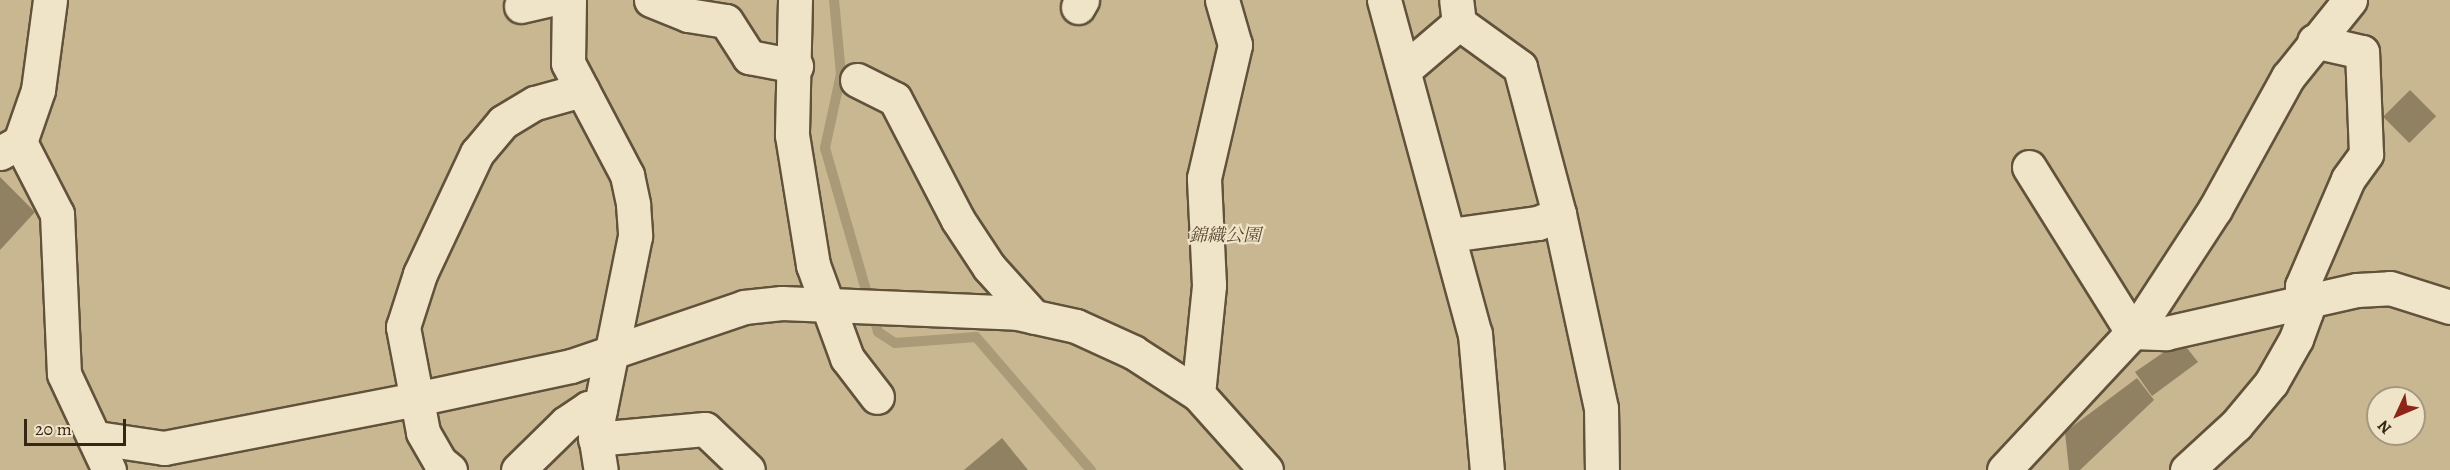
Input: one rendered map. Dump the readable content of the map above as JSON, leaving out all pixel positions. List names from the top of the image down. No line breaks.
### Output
{"parks":["錦織公園"],"scale_bar":"20 m","north":"bottom left"}
